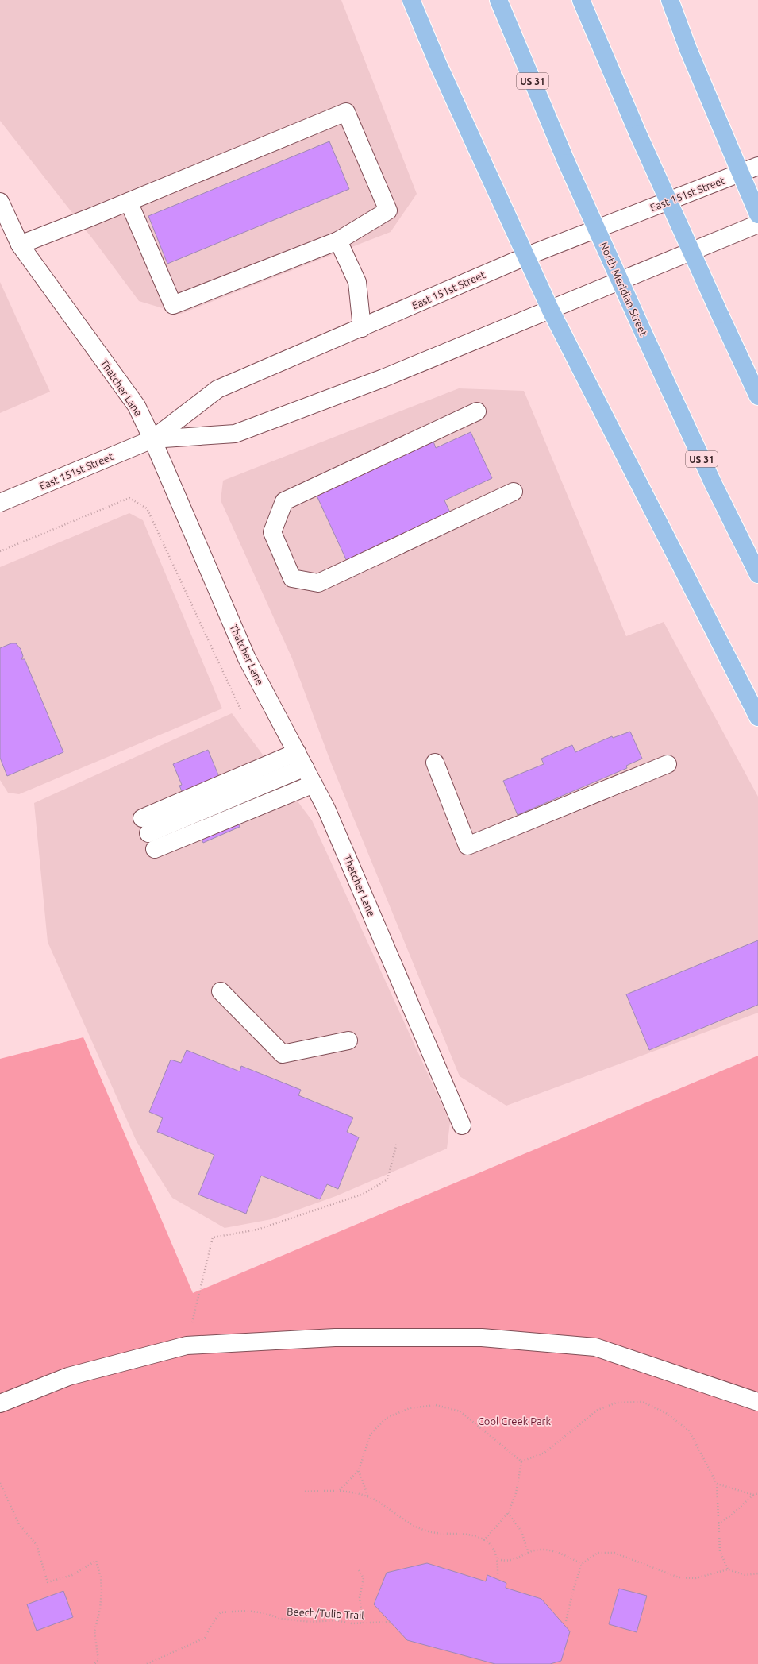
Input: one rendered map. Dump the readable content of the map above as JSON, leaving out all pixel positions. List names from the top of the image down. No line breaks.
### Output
{"streets":{"highway":["US 31","North Meridian Street"],"street":["East 151st Street","Thatcher Lane"],"path":["Beech/Tulip Trail"]},"crossings":[["East 151st Street","Thatcher Lane"]],"parks":["Cool Creek Park"]}
